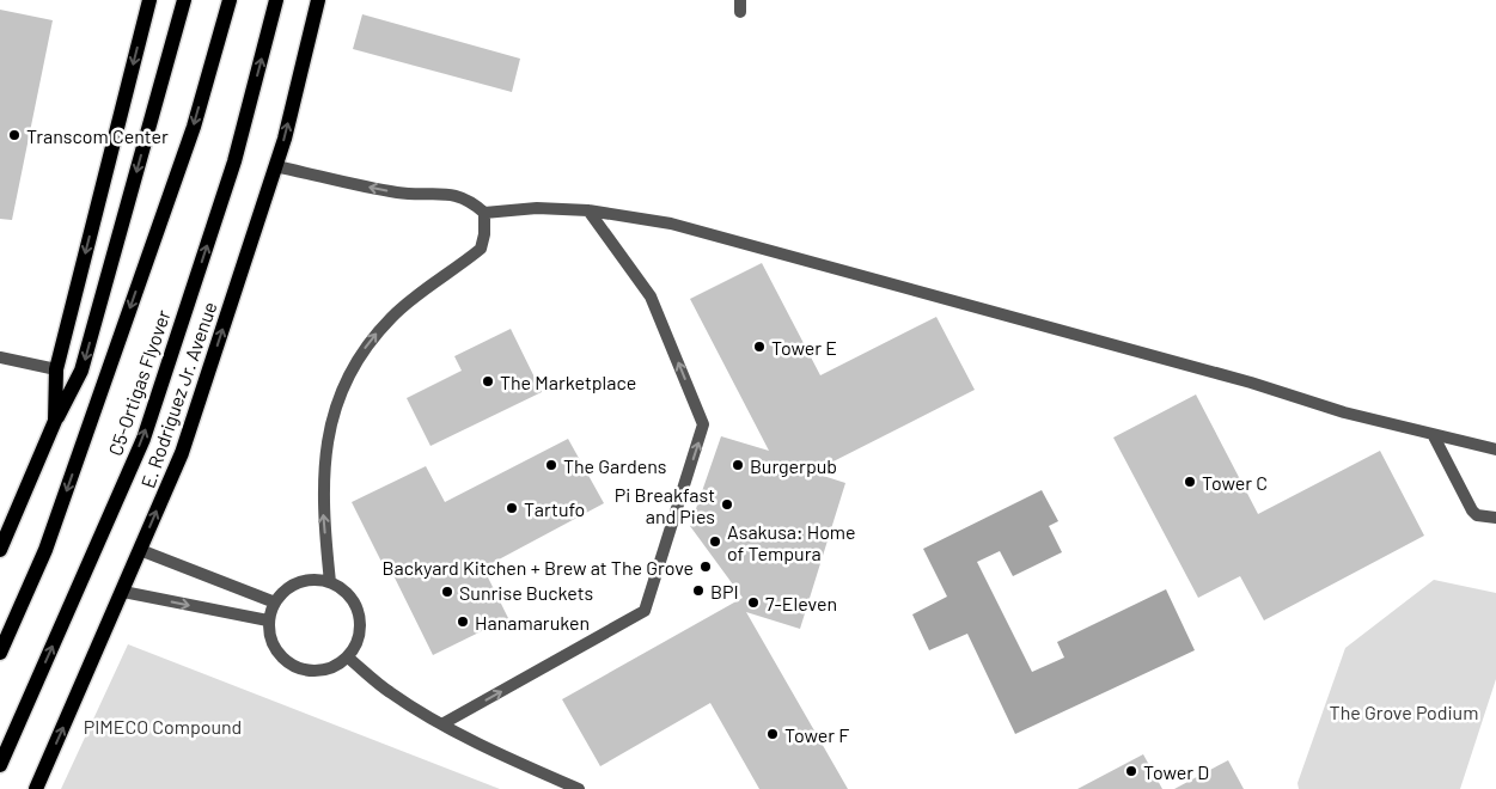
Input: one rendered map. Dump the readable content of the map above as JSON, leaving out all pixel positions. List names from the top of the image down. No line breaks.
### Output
{"streets":{"main road":["C5-Ortigas Flyover","E. Rodriguez Jr. Avenue"]},"parks":["The Grove Podium","PIMECO Compound"],"places":["Transcom Center","Tower E","The Marketplace","The Gardens","Burgerpub","Tower C","Pi Breakfast and Pies","Tartufo","Asakusa: Home of Tempura","Backyard Kitchen + Brew at The Grove","BPI","Sunrise Buckets","7-Eleven","Hanamaruken","Tower F","Tower D"]}
